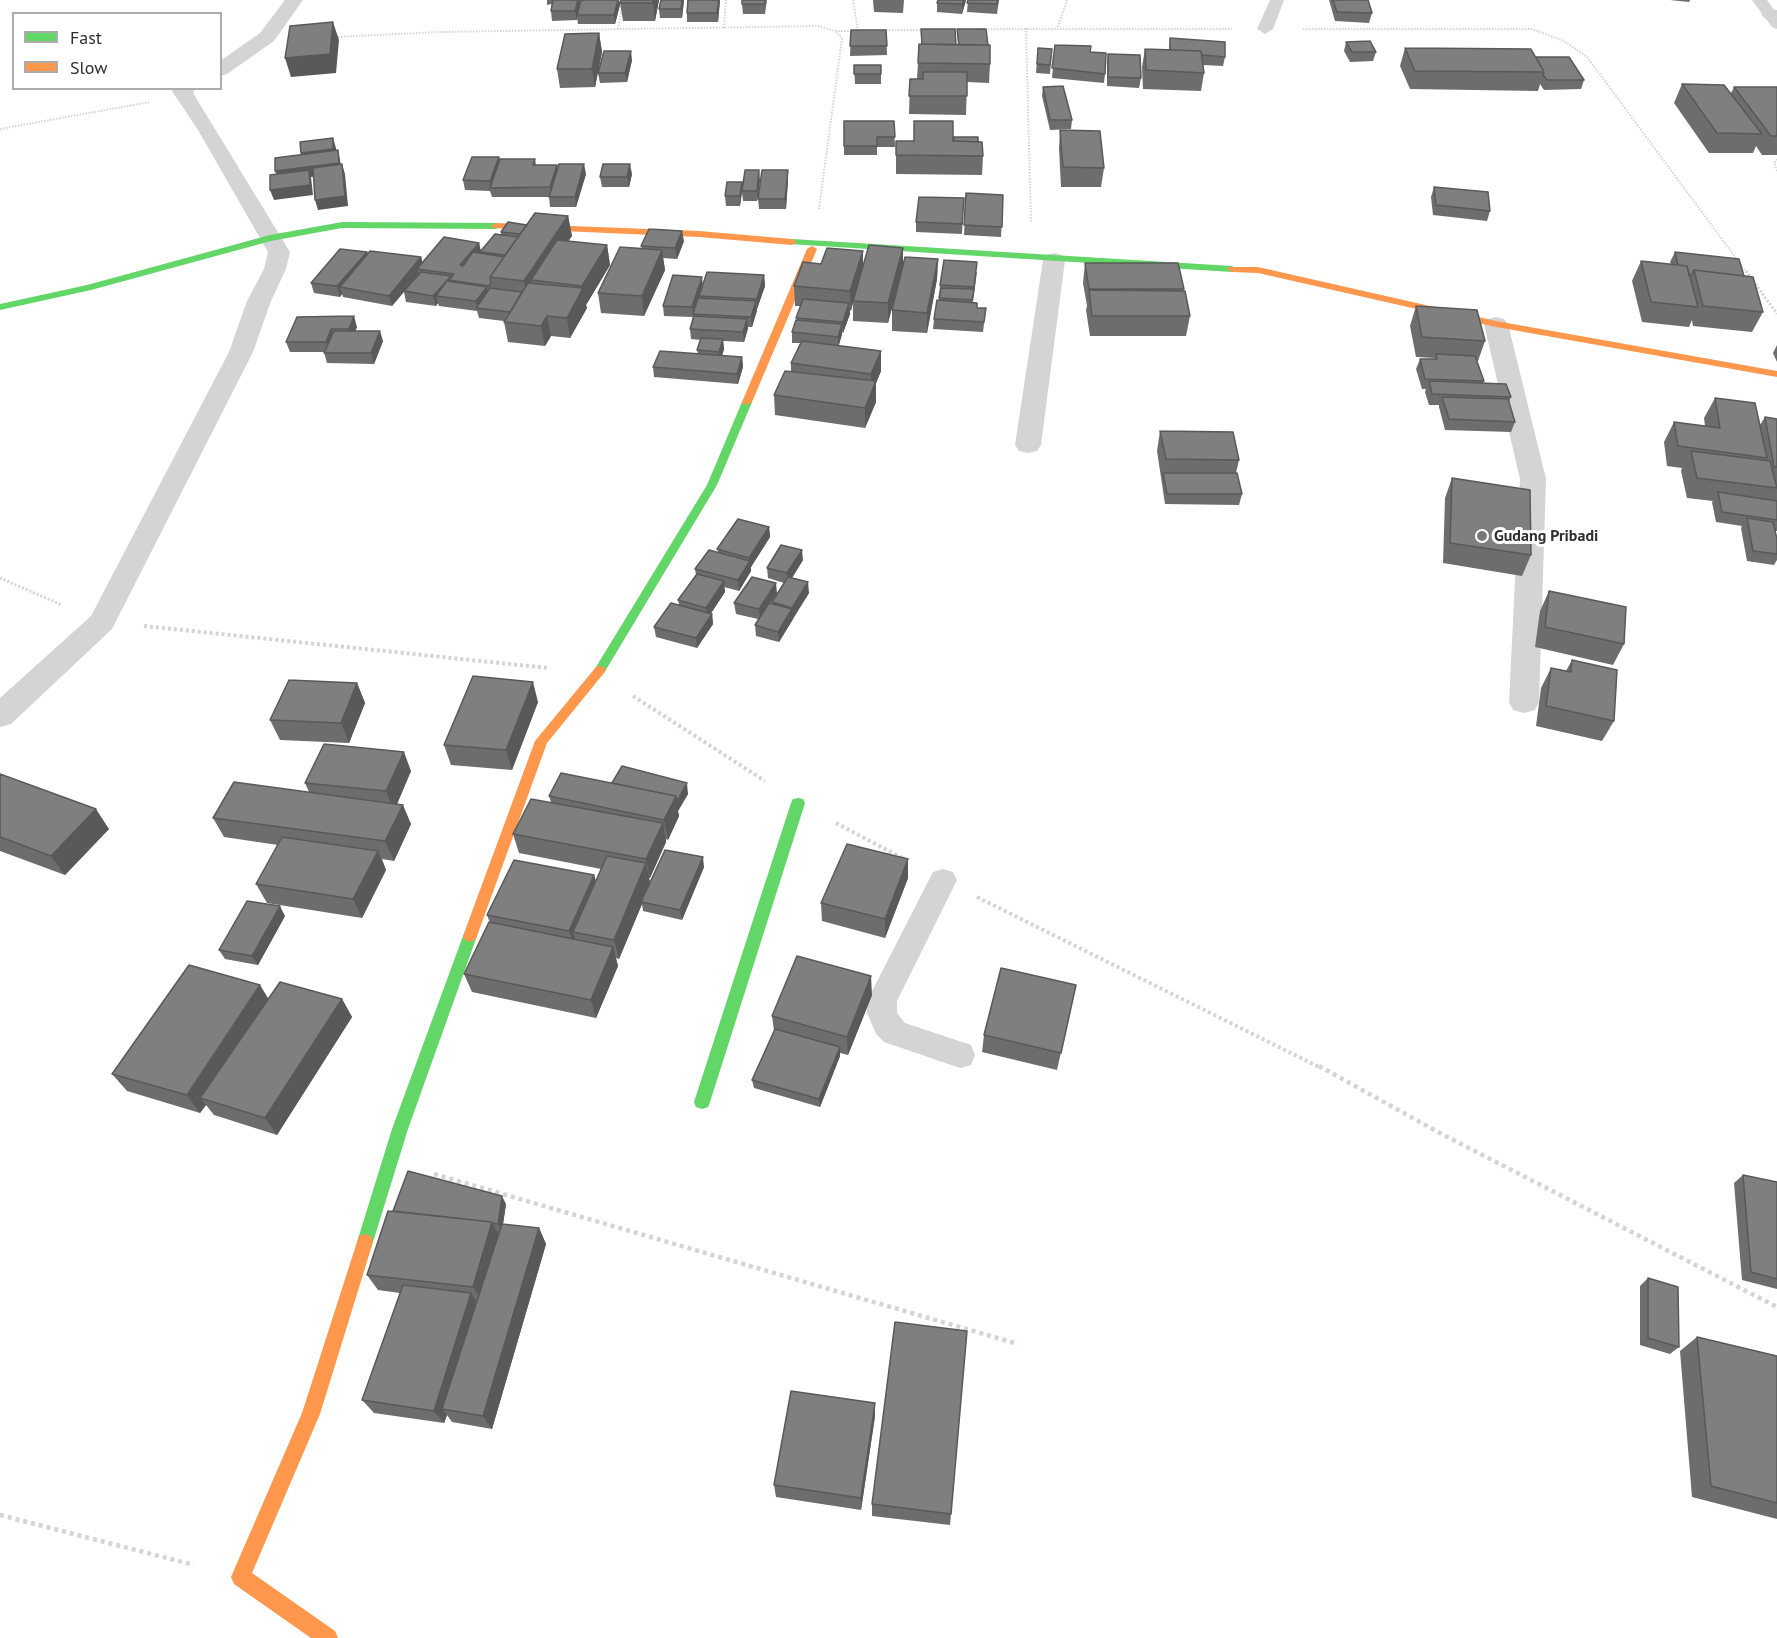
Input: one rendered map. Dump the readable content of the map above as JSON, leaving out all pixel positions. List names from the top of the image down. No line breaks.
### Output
{"places":["Gudang Pribadi"],"legend":["Fast","Slow"]}
